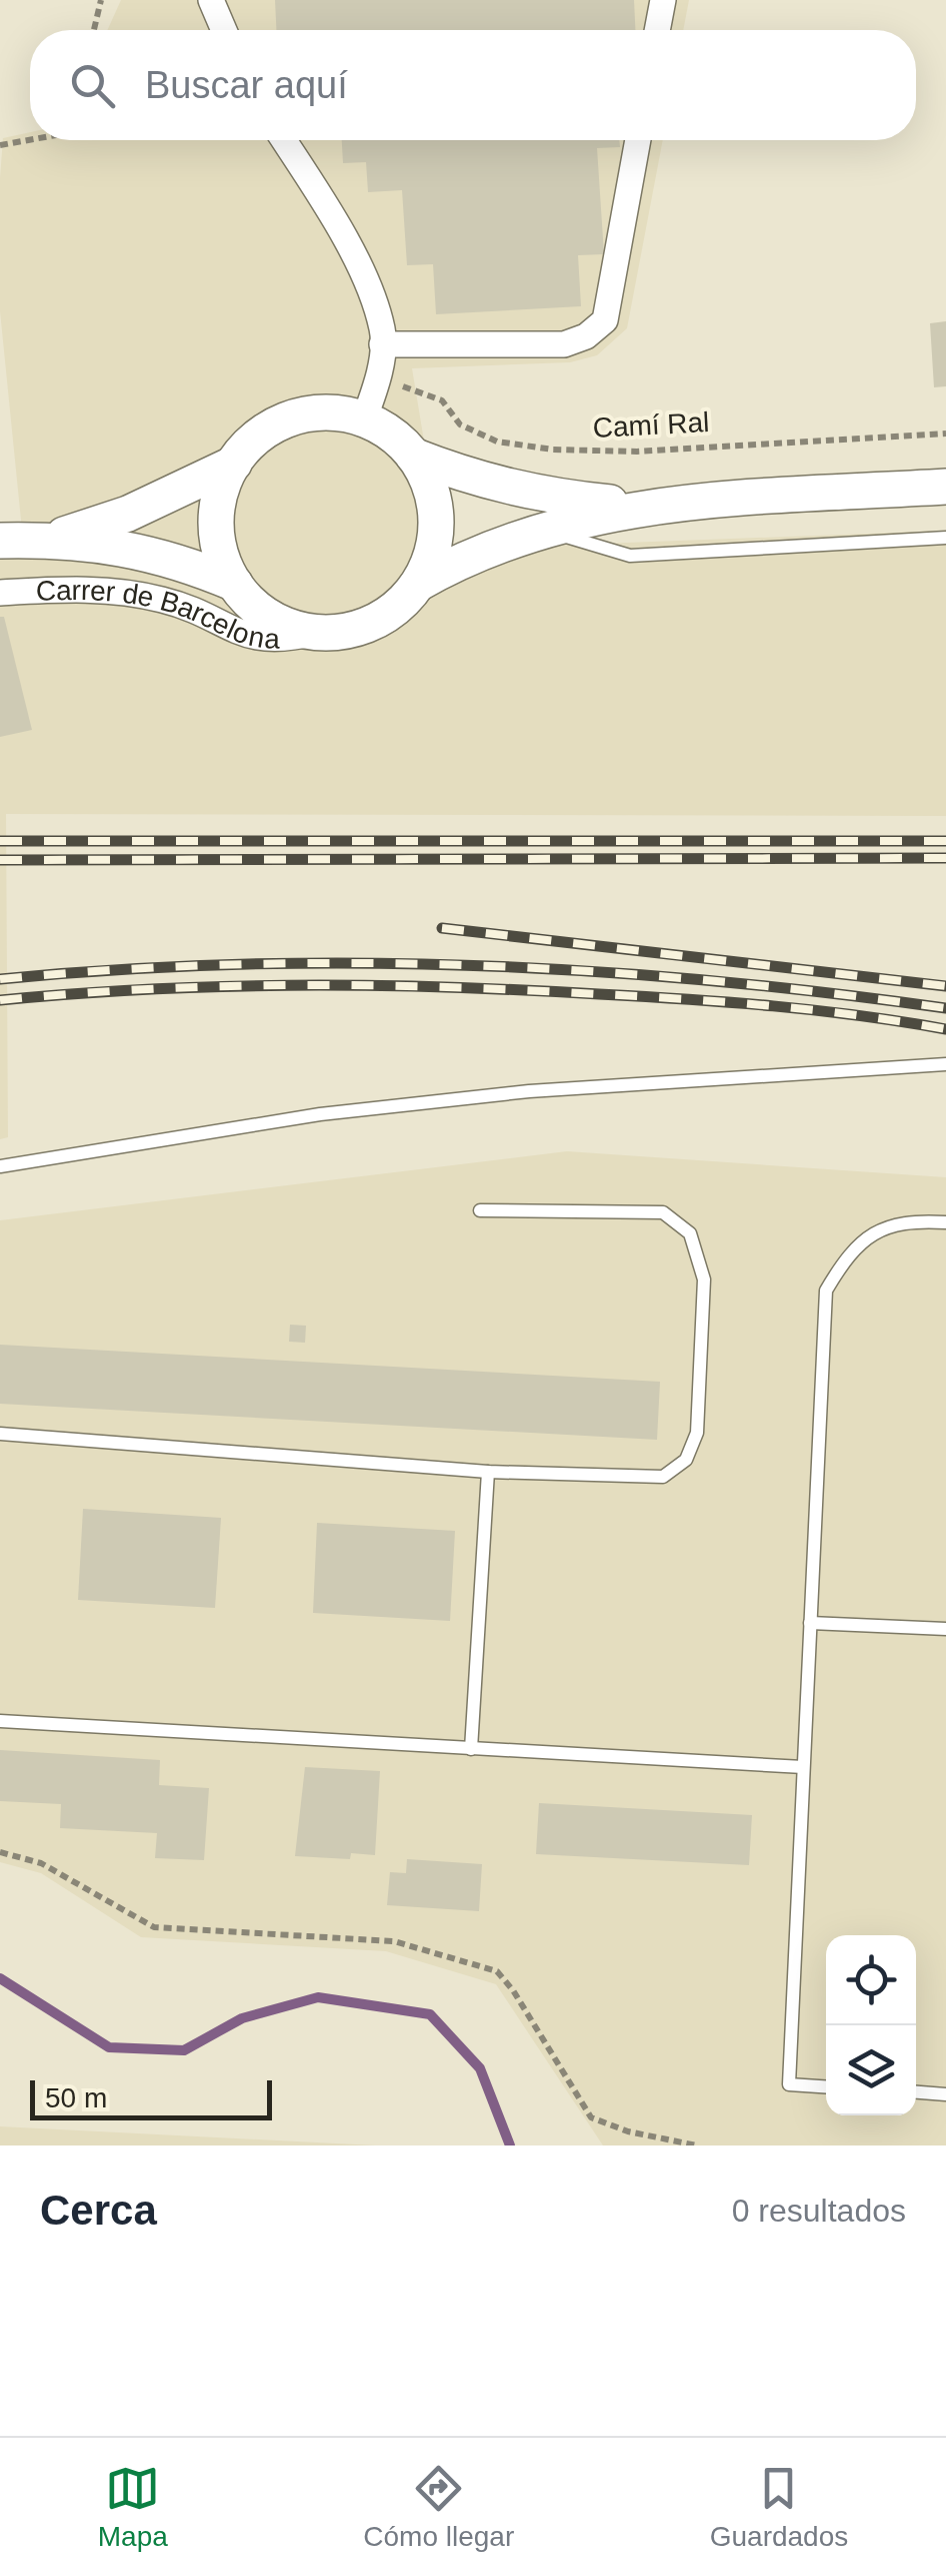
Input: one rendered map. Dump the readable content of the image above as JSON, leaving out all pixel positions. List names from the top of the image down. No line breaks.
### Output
{"streets":{"main road":["Carrer de Barcelona"],"path":["Camí Ral"]},"scale_bar":"50 m","page":{"search":"Buscar aquí","scale":"50 m","heading":["Cerca","0 resultados"],"nav":["Mapa","Cómo llegar","Guardados"]}}
